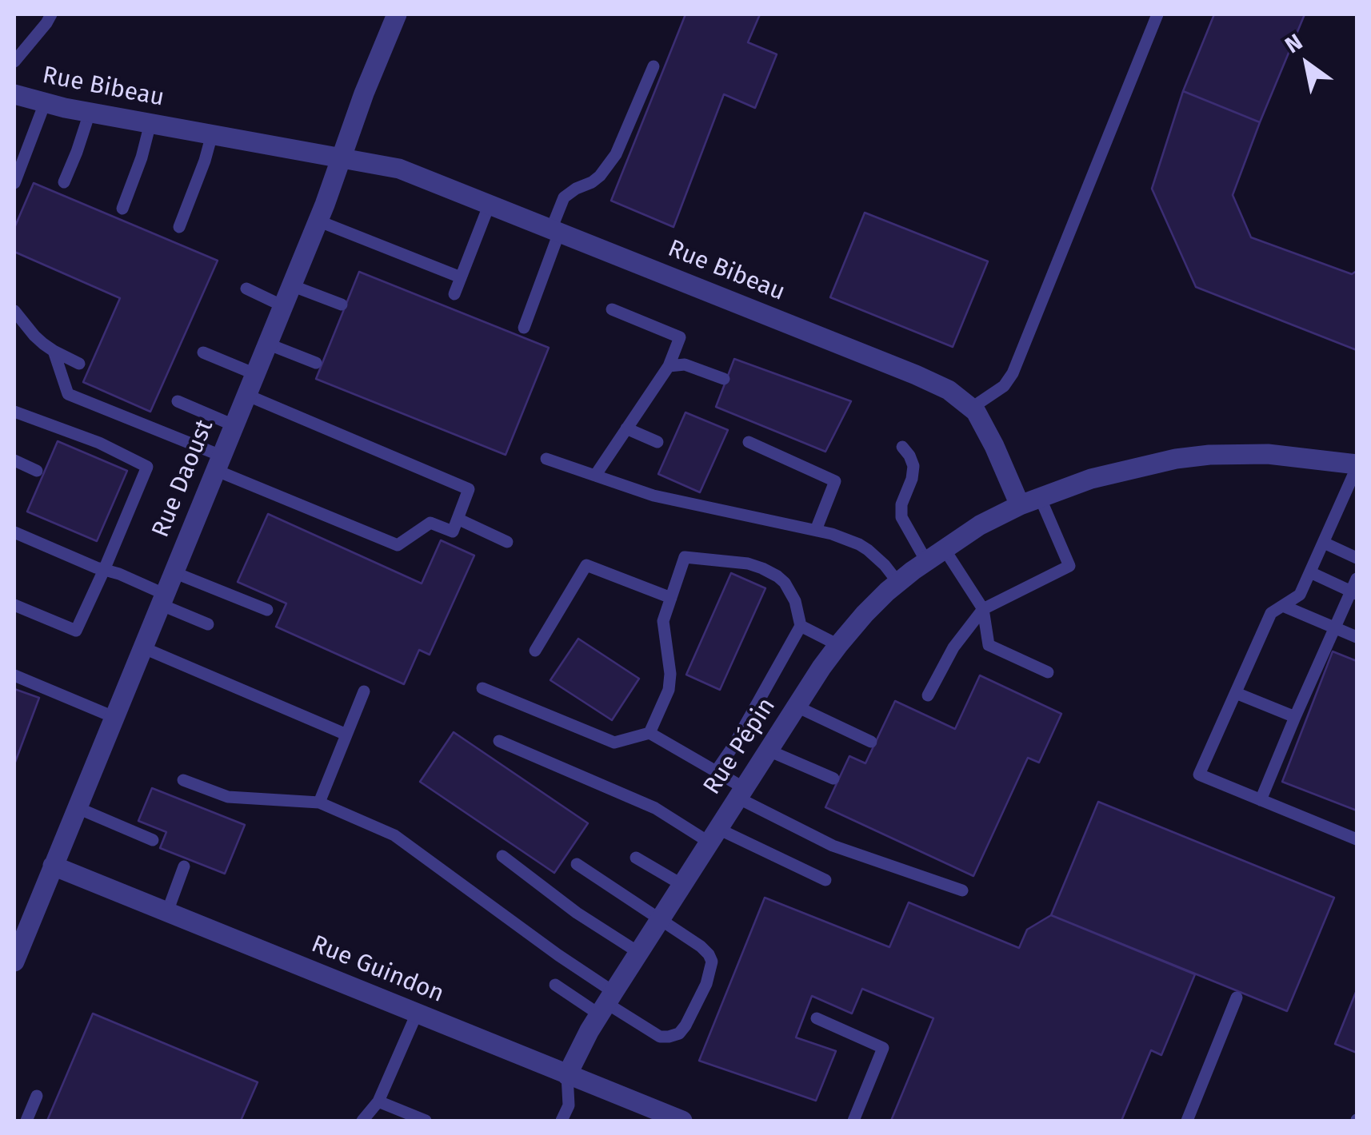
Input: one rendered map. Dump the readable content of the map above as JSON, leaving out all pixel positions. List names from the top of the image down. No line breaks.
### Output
{"streets":{"street":["Rue Bibeau","Rue Daoust","Rue Pépin","Rue Guindon"]},"crossings":[["Rue Bibeau","Rue Daoust"],["Rue Bibeau","Rue Pépin"],["Rue Daoust","Rue Guindon"],["Rue Pépin","Rue Guindon"]],"north":"top left"}
